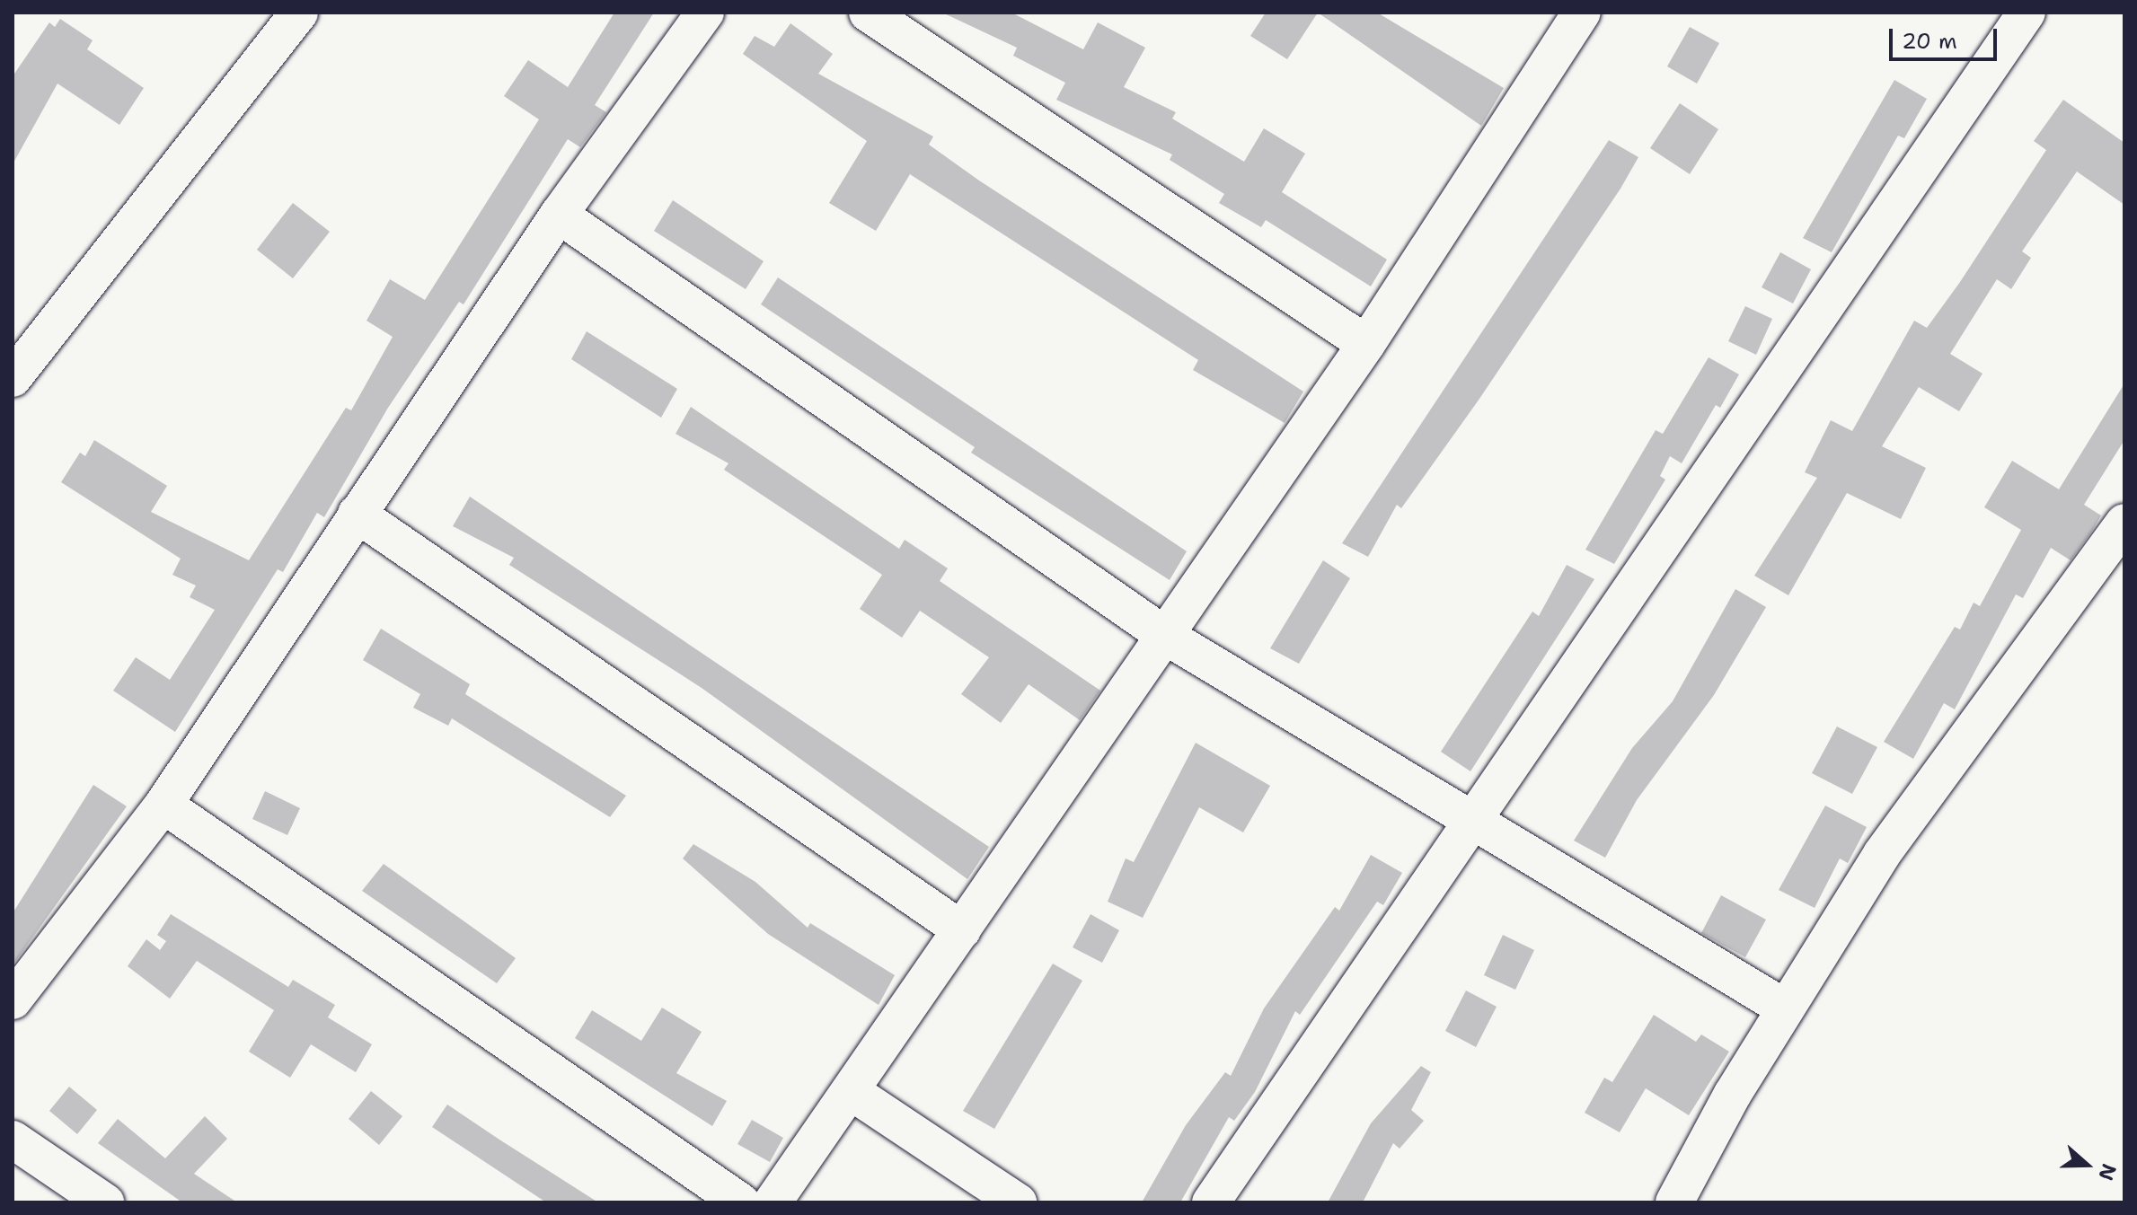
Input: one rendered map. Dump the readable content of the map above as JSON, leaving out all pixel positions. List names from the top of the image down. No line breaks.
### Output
{"scale_bar":"20 m","north":"right"}
